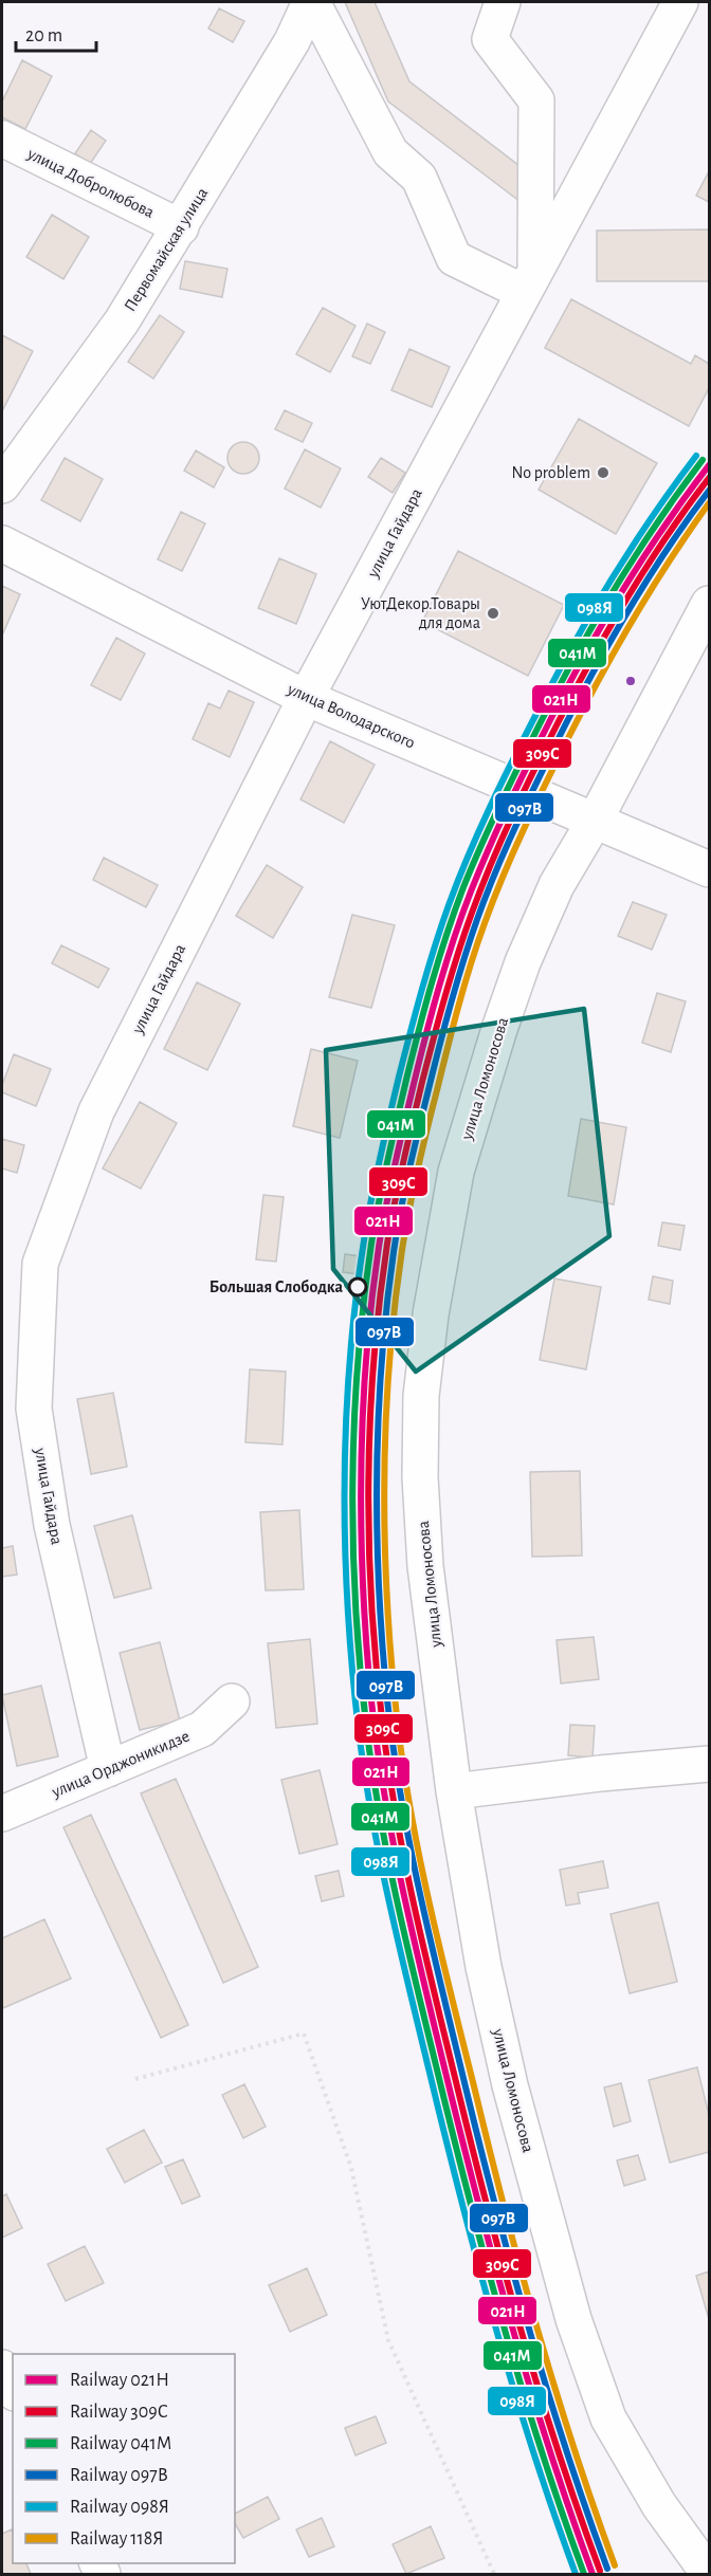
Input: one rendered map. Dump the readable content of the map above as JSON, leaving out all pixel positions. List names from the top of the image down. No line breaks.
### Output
{"streets":{"street":["улица Добролюбова","Первомайская улица","улица Гайдара","улица Володарского","улица Ломоносова","улица Орджоникидзе"]},"crossings":[["улица Добролюбова","Первомайская улица"],["улица Гайдара","улица Володарского"],["улица Гайдара","улица Орджоникидзе"],["улица Володарского","улица Ломоносова"]],"places":["No problem","УютДекор.Товары для дома","Большая Слободка"],"lines":["rail line 098Я","rail line 041М","rail line 021Н","rail line 309С","rail line 097В","rail line 118Я"],"legend":["Railway 021Н","Railway 309С","Railway 041М","Railway 097В","Railway 098Я","Railway 118Я"],"scale_bar":"20 m"}
